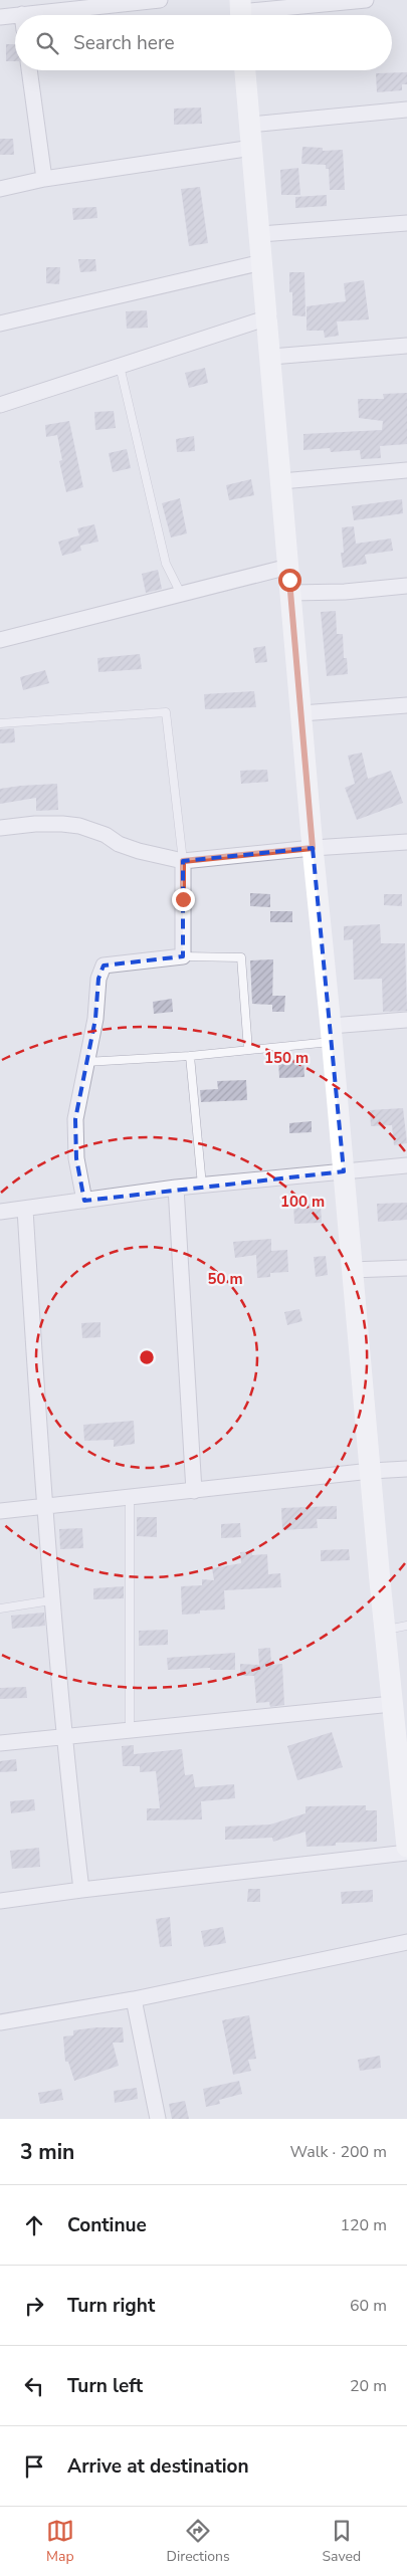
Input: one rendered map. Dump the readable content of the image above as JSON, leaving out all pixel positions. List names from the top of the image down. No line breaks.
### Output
{"page":{"search":"Search here","heading":["3 min","Walk · 200 m"],"list":[["Continue","120 m"],["Turn right","60 m"],["Turn left","20 m"],"Arrive at destination"],"nav":["Map","Directions","Saved"]},"rings":["150 m","100 m","50 m"]}
